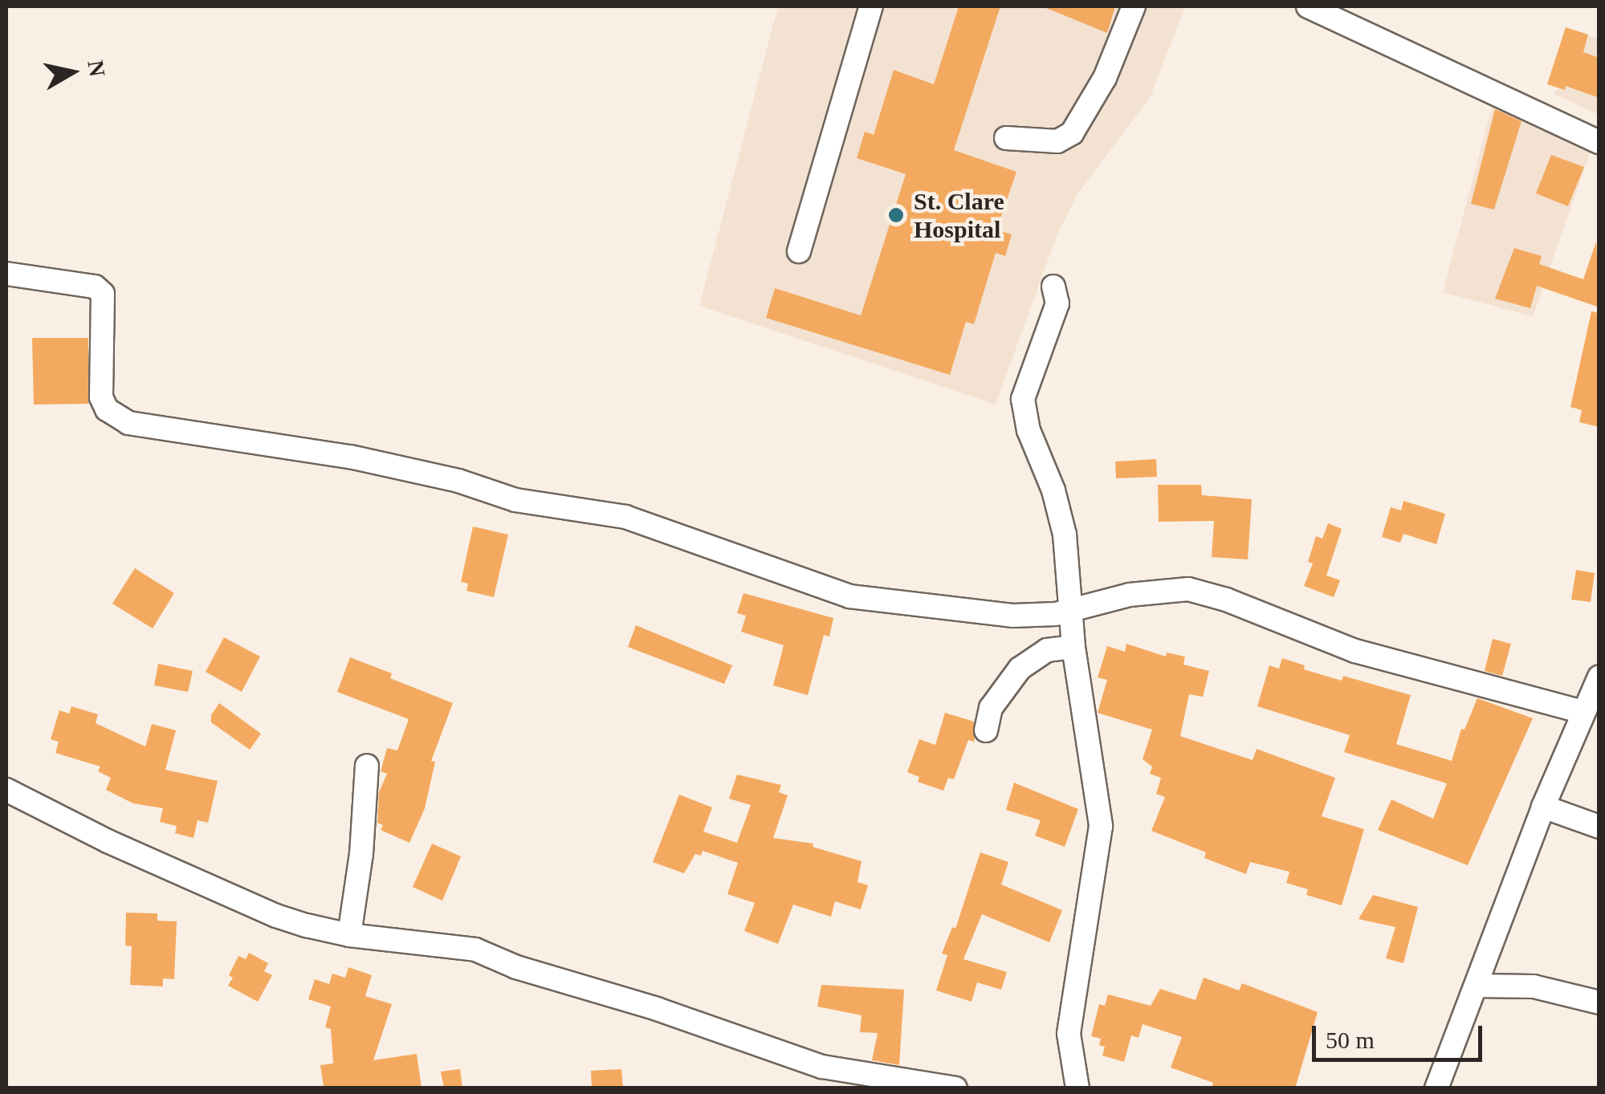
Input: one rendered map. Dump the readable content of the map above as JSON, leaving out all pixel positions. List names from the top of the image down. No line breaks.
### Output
{"places":["St. Clare Hospital"],"scale_bar":"50 m","north":"right"}
